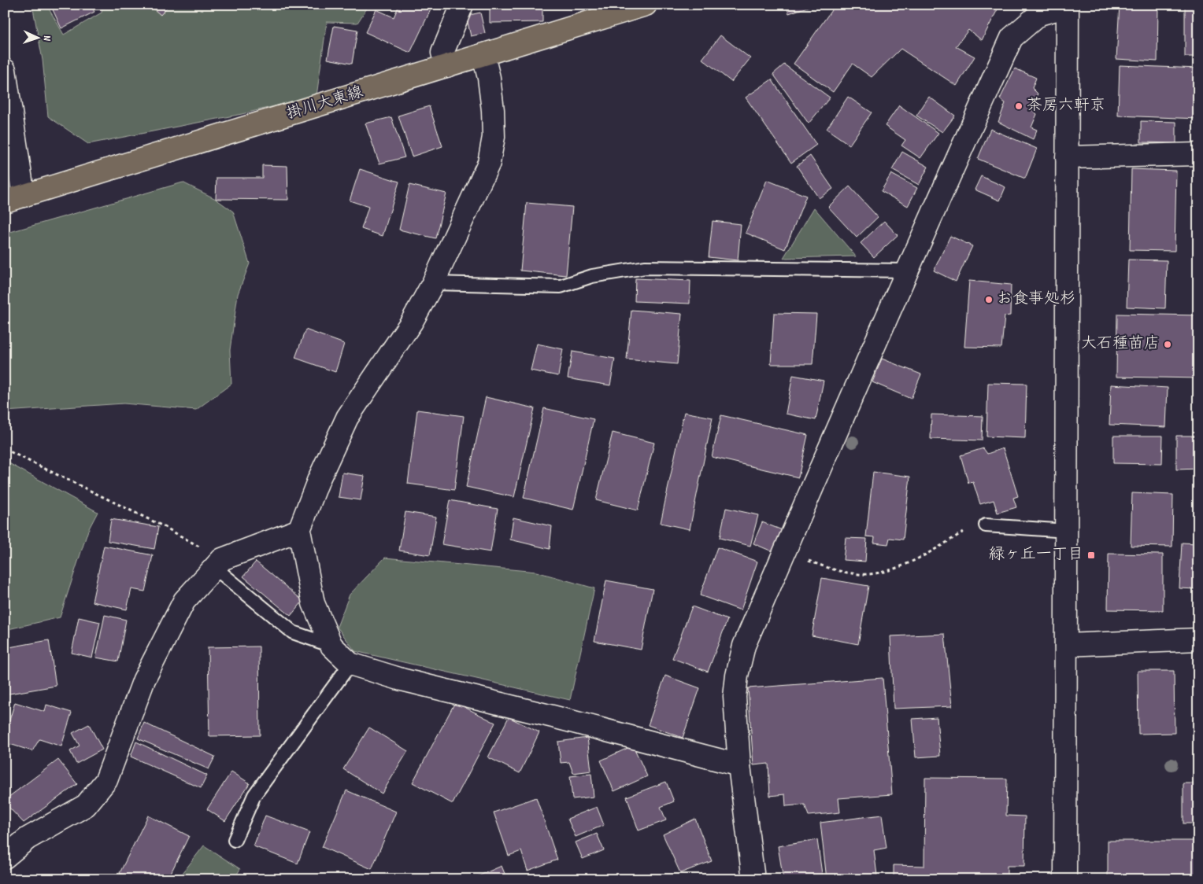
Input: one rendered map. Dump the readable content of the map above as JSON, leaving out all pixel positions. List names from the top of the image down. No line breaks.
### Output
{"streets":{"main road":["掛川大東線"]},"places":{"other":["茶房六軒京","お食事処杉","大石種苗店"],"transit":["緑ヶ丘一丁目"]},"north":"right"}
